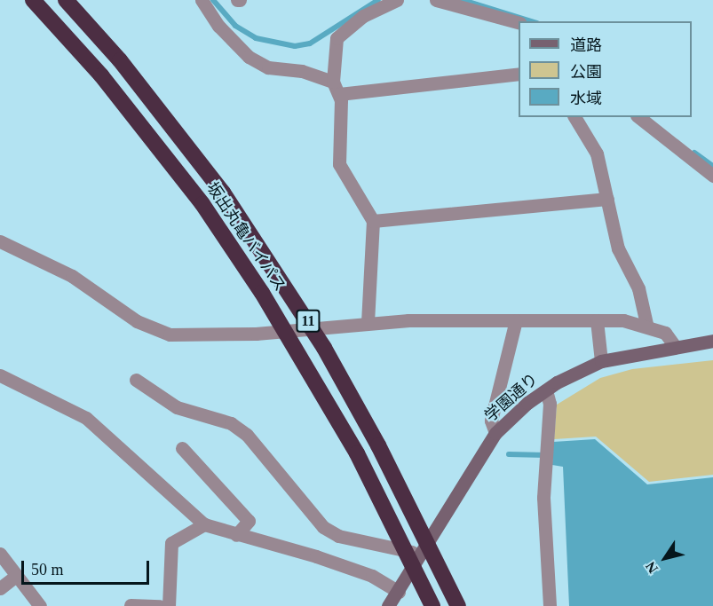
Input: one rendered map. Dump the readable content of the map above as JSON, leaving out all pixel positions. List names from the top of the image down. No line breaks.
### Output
{"streets":{"highway":["坂出丸亀バイパス","11"],"street":["学園通り"]},"legend":["道路","公園","水域"],"scale_bar":"50 m","north":"bottom left"}
